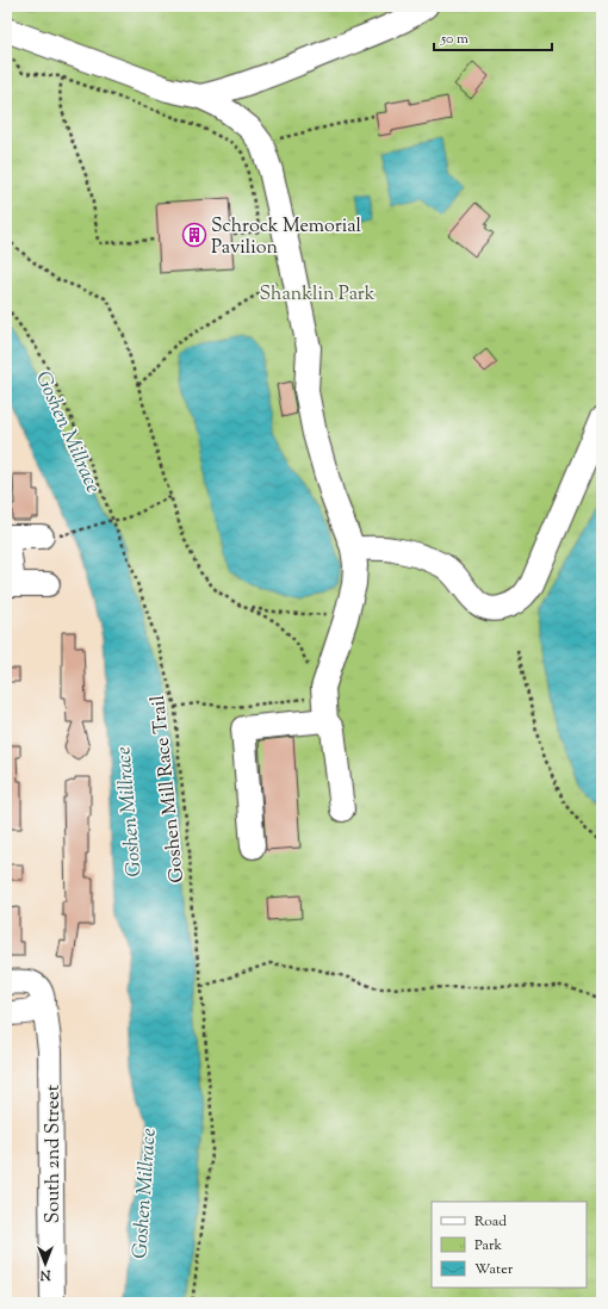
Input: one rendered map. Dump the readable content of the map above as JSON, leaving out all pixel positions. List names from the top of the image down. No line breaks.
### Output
{"streets":{"street":["South 2nd Street"],"path":["Goshen Mill Race Trail"]},"water":["Goshen Millrace"],"parks":["Shanklin Park"],"places":{"building":["Schrock Memorial Pavilion"]},"legend":["Road","Park","Water"],"scale_bar":"50 m","north":"bottom"}
